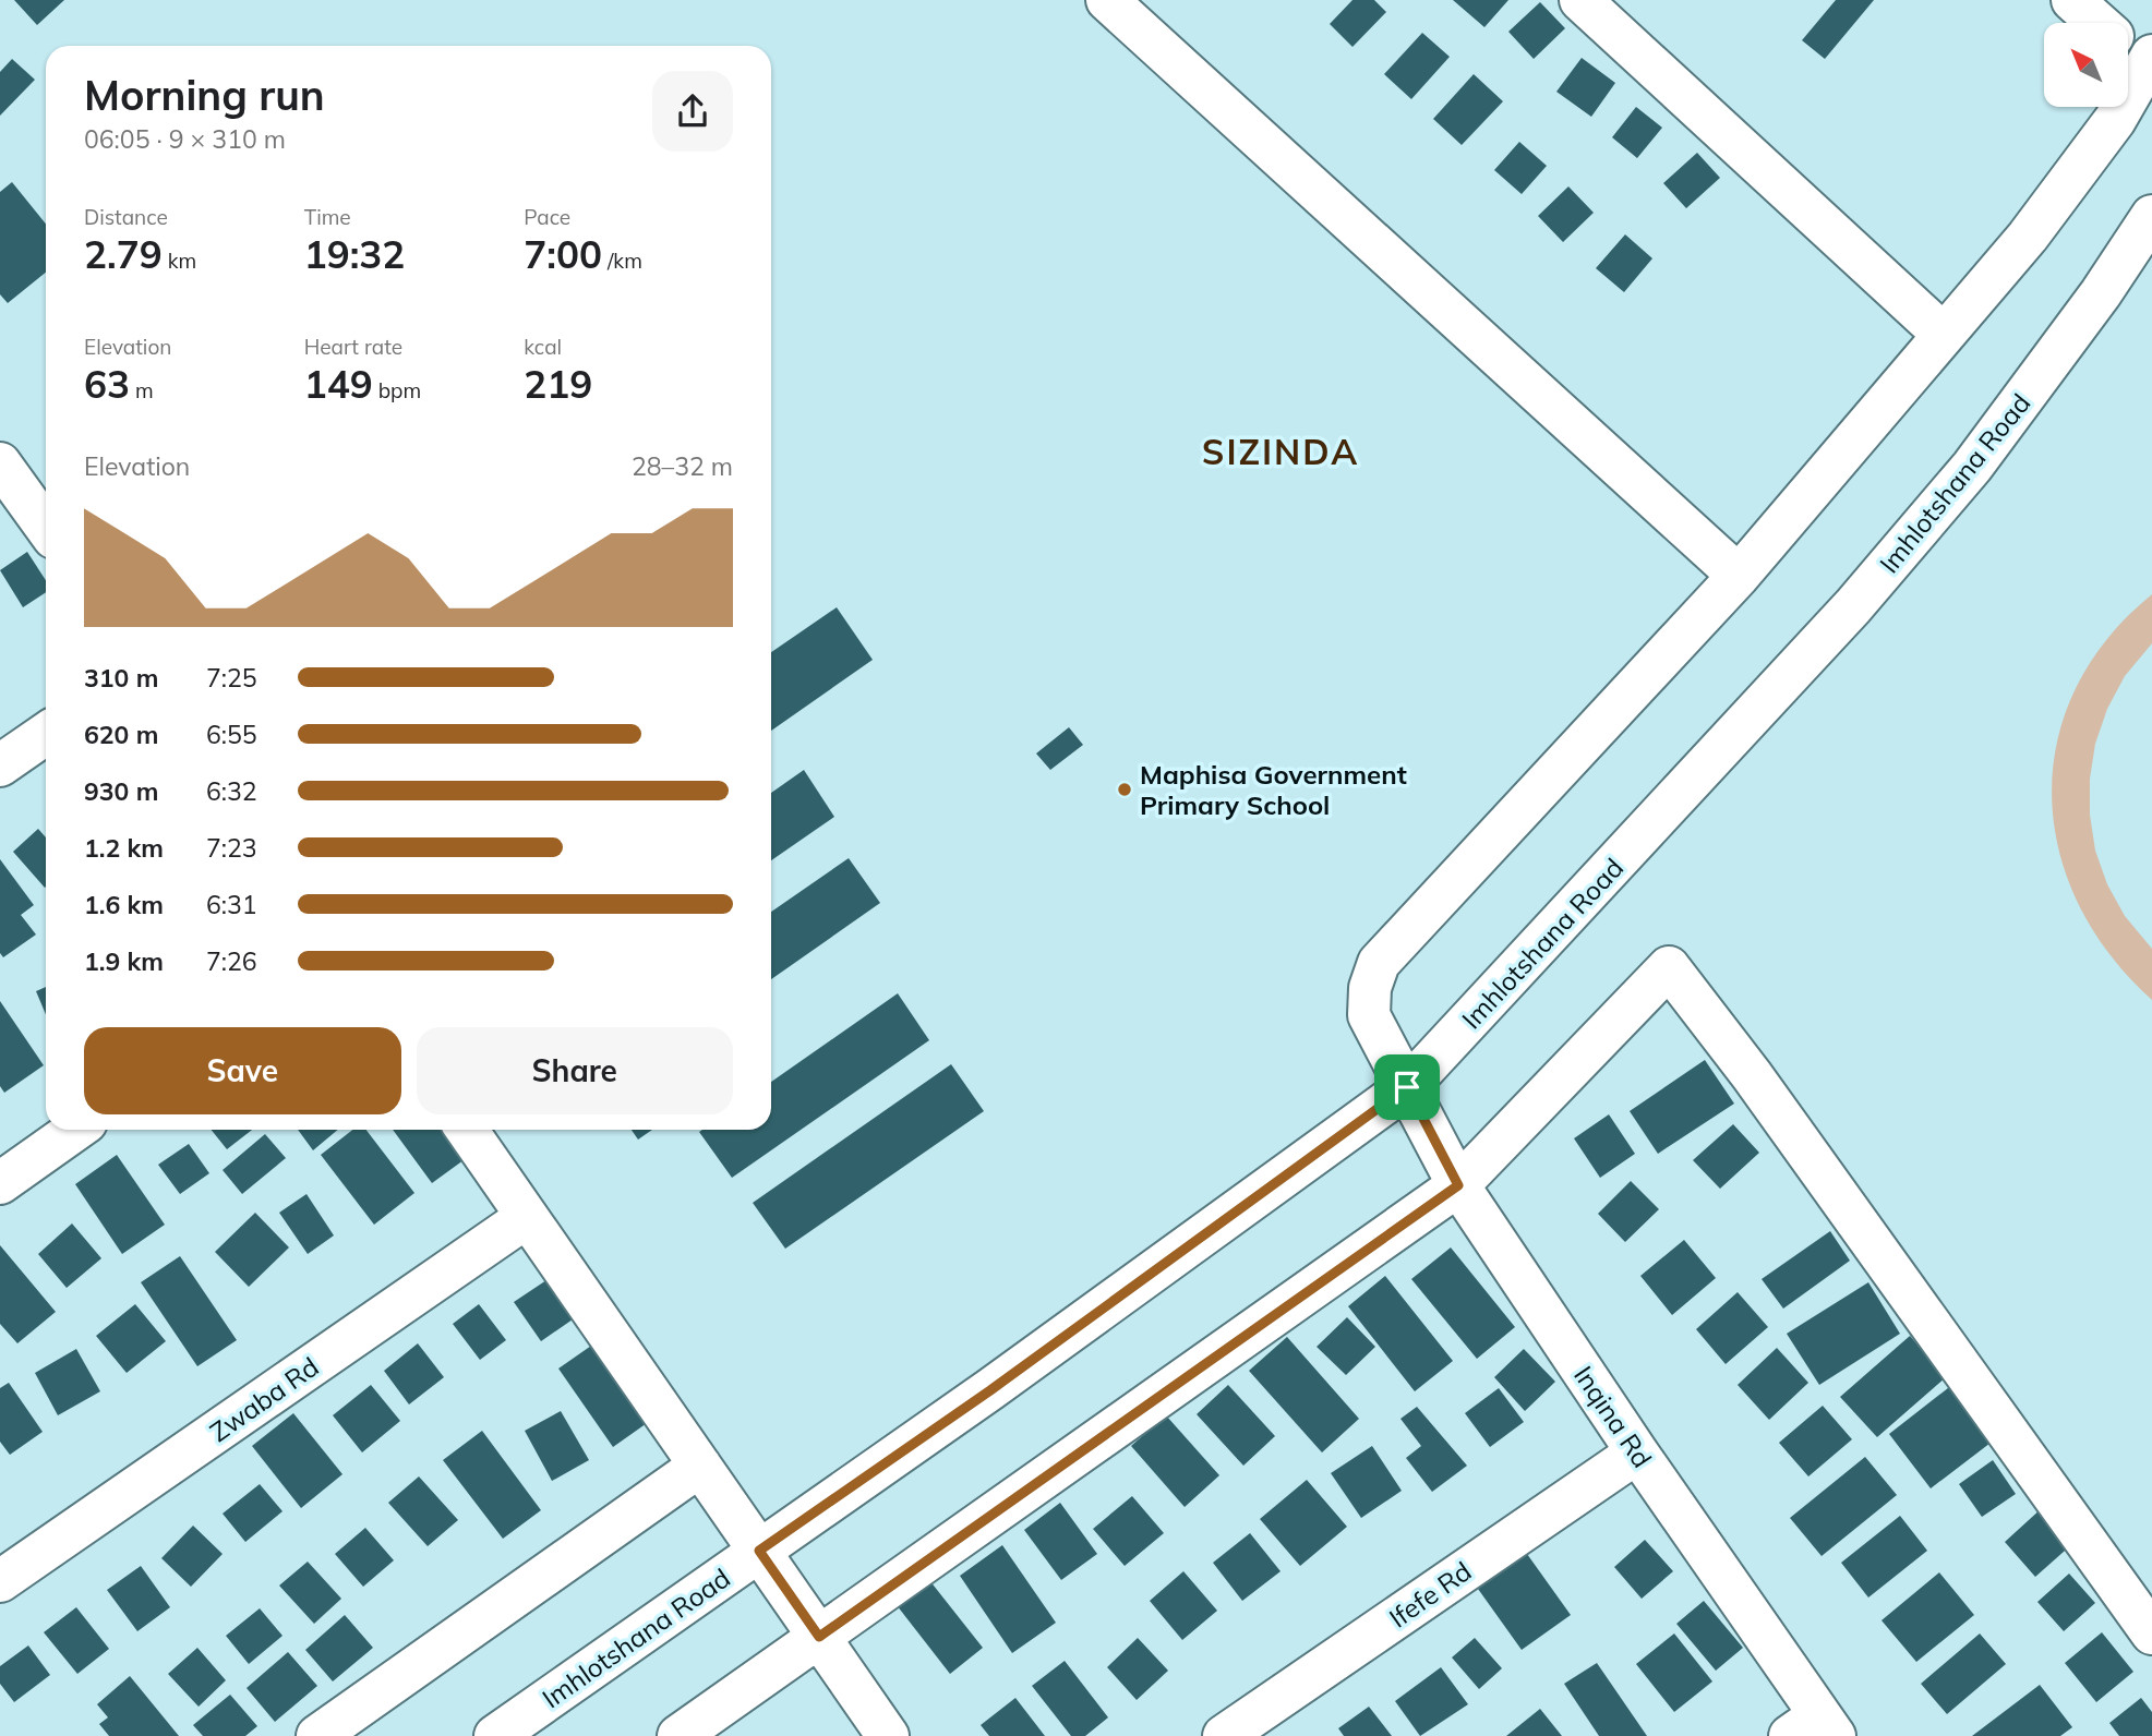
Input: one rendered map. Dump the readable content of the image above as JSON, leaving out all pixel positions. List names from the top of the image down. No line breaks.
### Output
{"streets":{"street":["Imhlotshana Road","Zwaba Rd","Inqina Rd","Ifefe Rd"]},"crossings":[["Imhlotshana Road","Inqina Rd"],["Inqina Rd","Ifefe Rd"]],"districts":["SIZINDA"],"places":["Maphisa Government Primary School"],"north":"top left","page":{"heading":["Morning run","06:05 · 9 × 310 m"],"stats":[["Distance","2.79 km"],["Time","19:32"],["Pace","7:00 /km"],["Elevation","63 m"],["Heart rate","149 bpm"],["kcal","219"]],"chart":["Elevation","28–32 m"],"list":[{"name":"310 m","note":"7:25"},{"name":"620 m","note":"6:55"},{"name":"930 m","note":"6:32"},{"name":"1.2 km","note":"7:23"},{"name":"1.6 km","note":"6:31"},{"name":"1.9 km","note":"7:26"}],"buttons":["Save","Share"]}}
